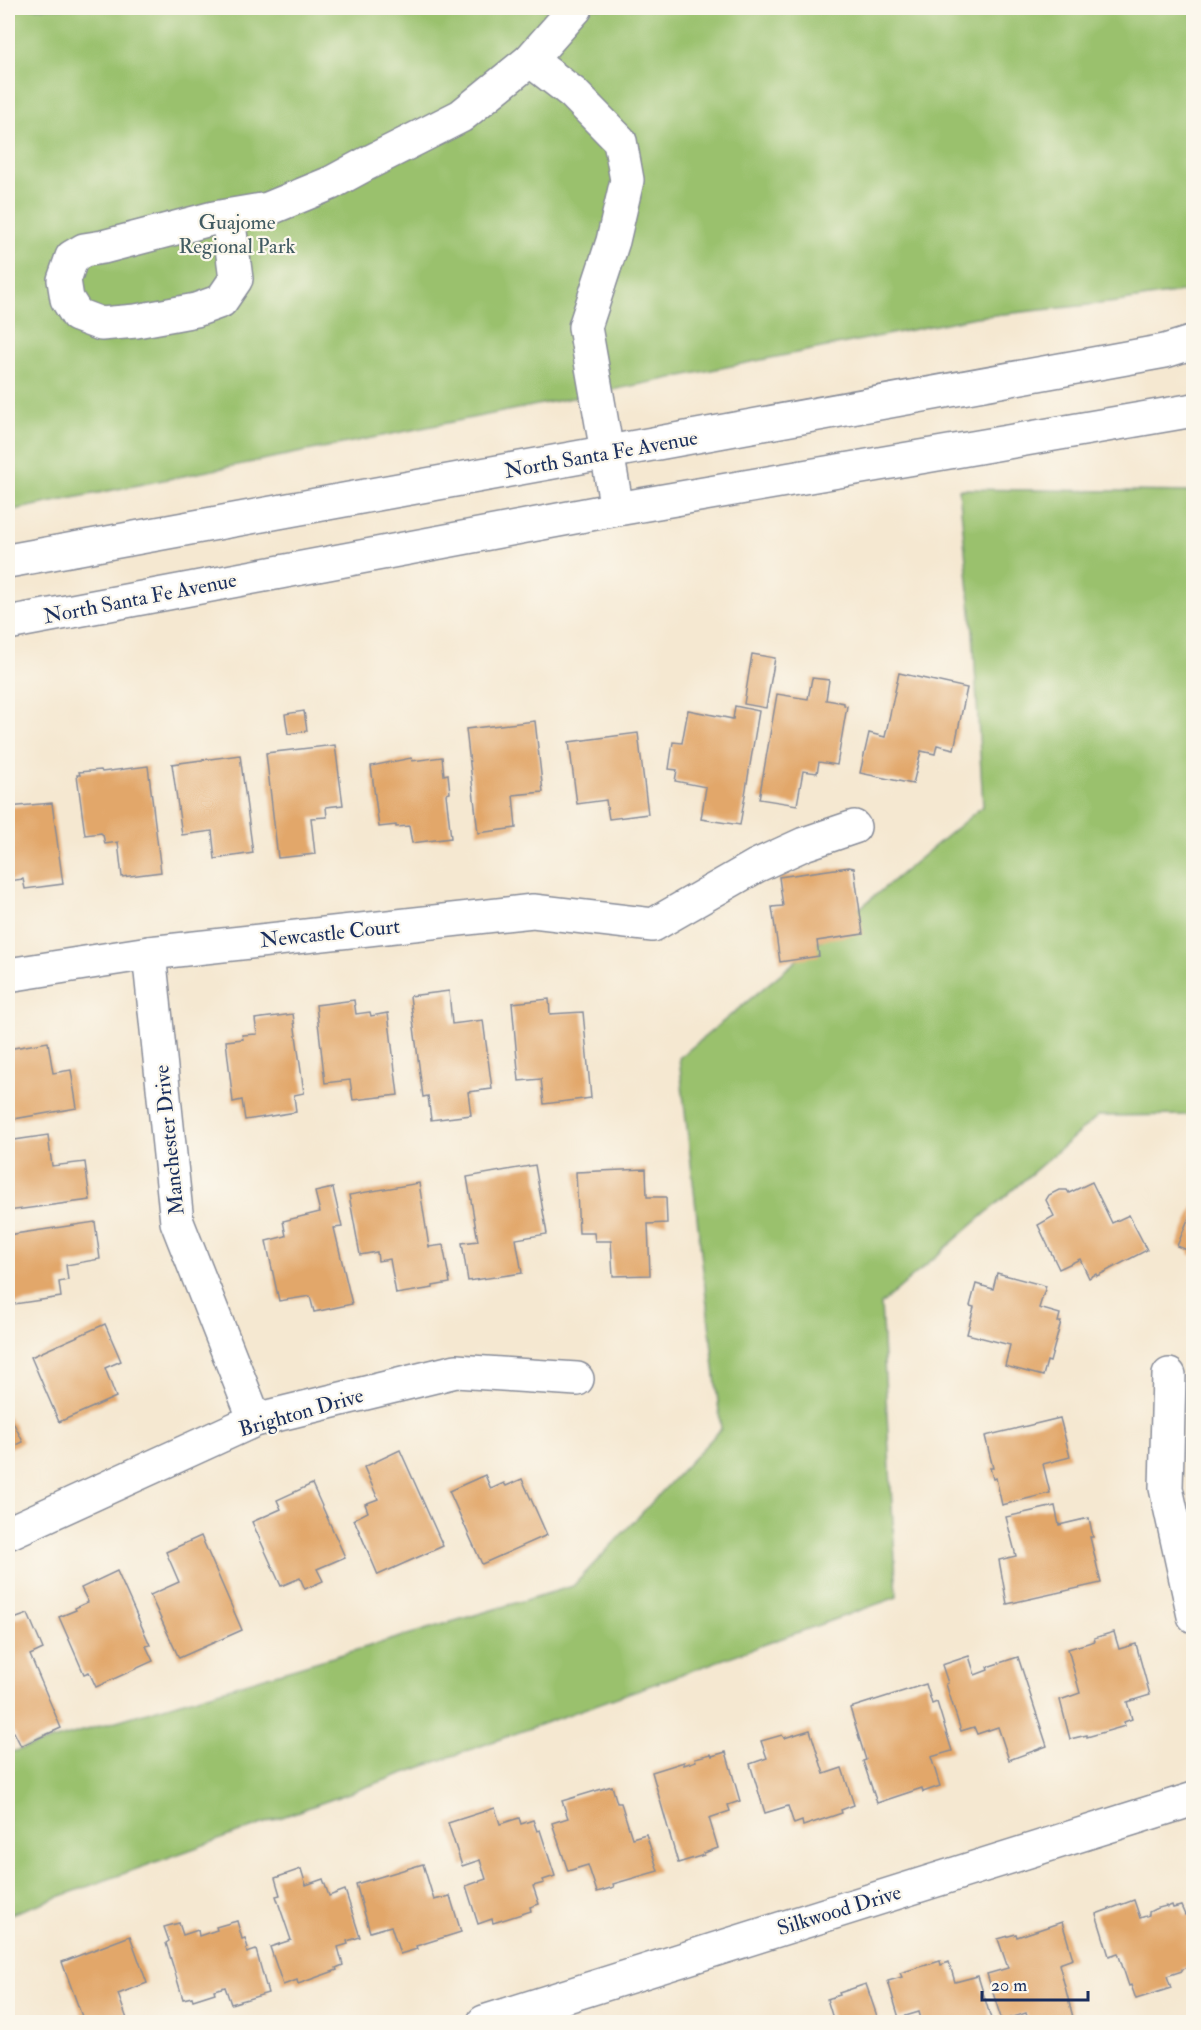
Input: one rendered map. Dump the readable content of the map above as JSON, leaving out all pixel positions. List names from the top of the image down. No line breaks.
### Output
{"streets":{"street":["North Santa Fe Avenue","Newcastle Court","Manchester Drive","Brighton Drive","Silkwood Drive"]},"crossings":[["Newcastle Court","Manchester Drive"],["Manchester Drive","Brighton Drive"]],"parks":["Guajome Regional Park"],"scale_bar":"20 m"}
